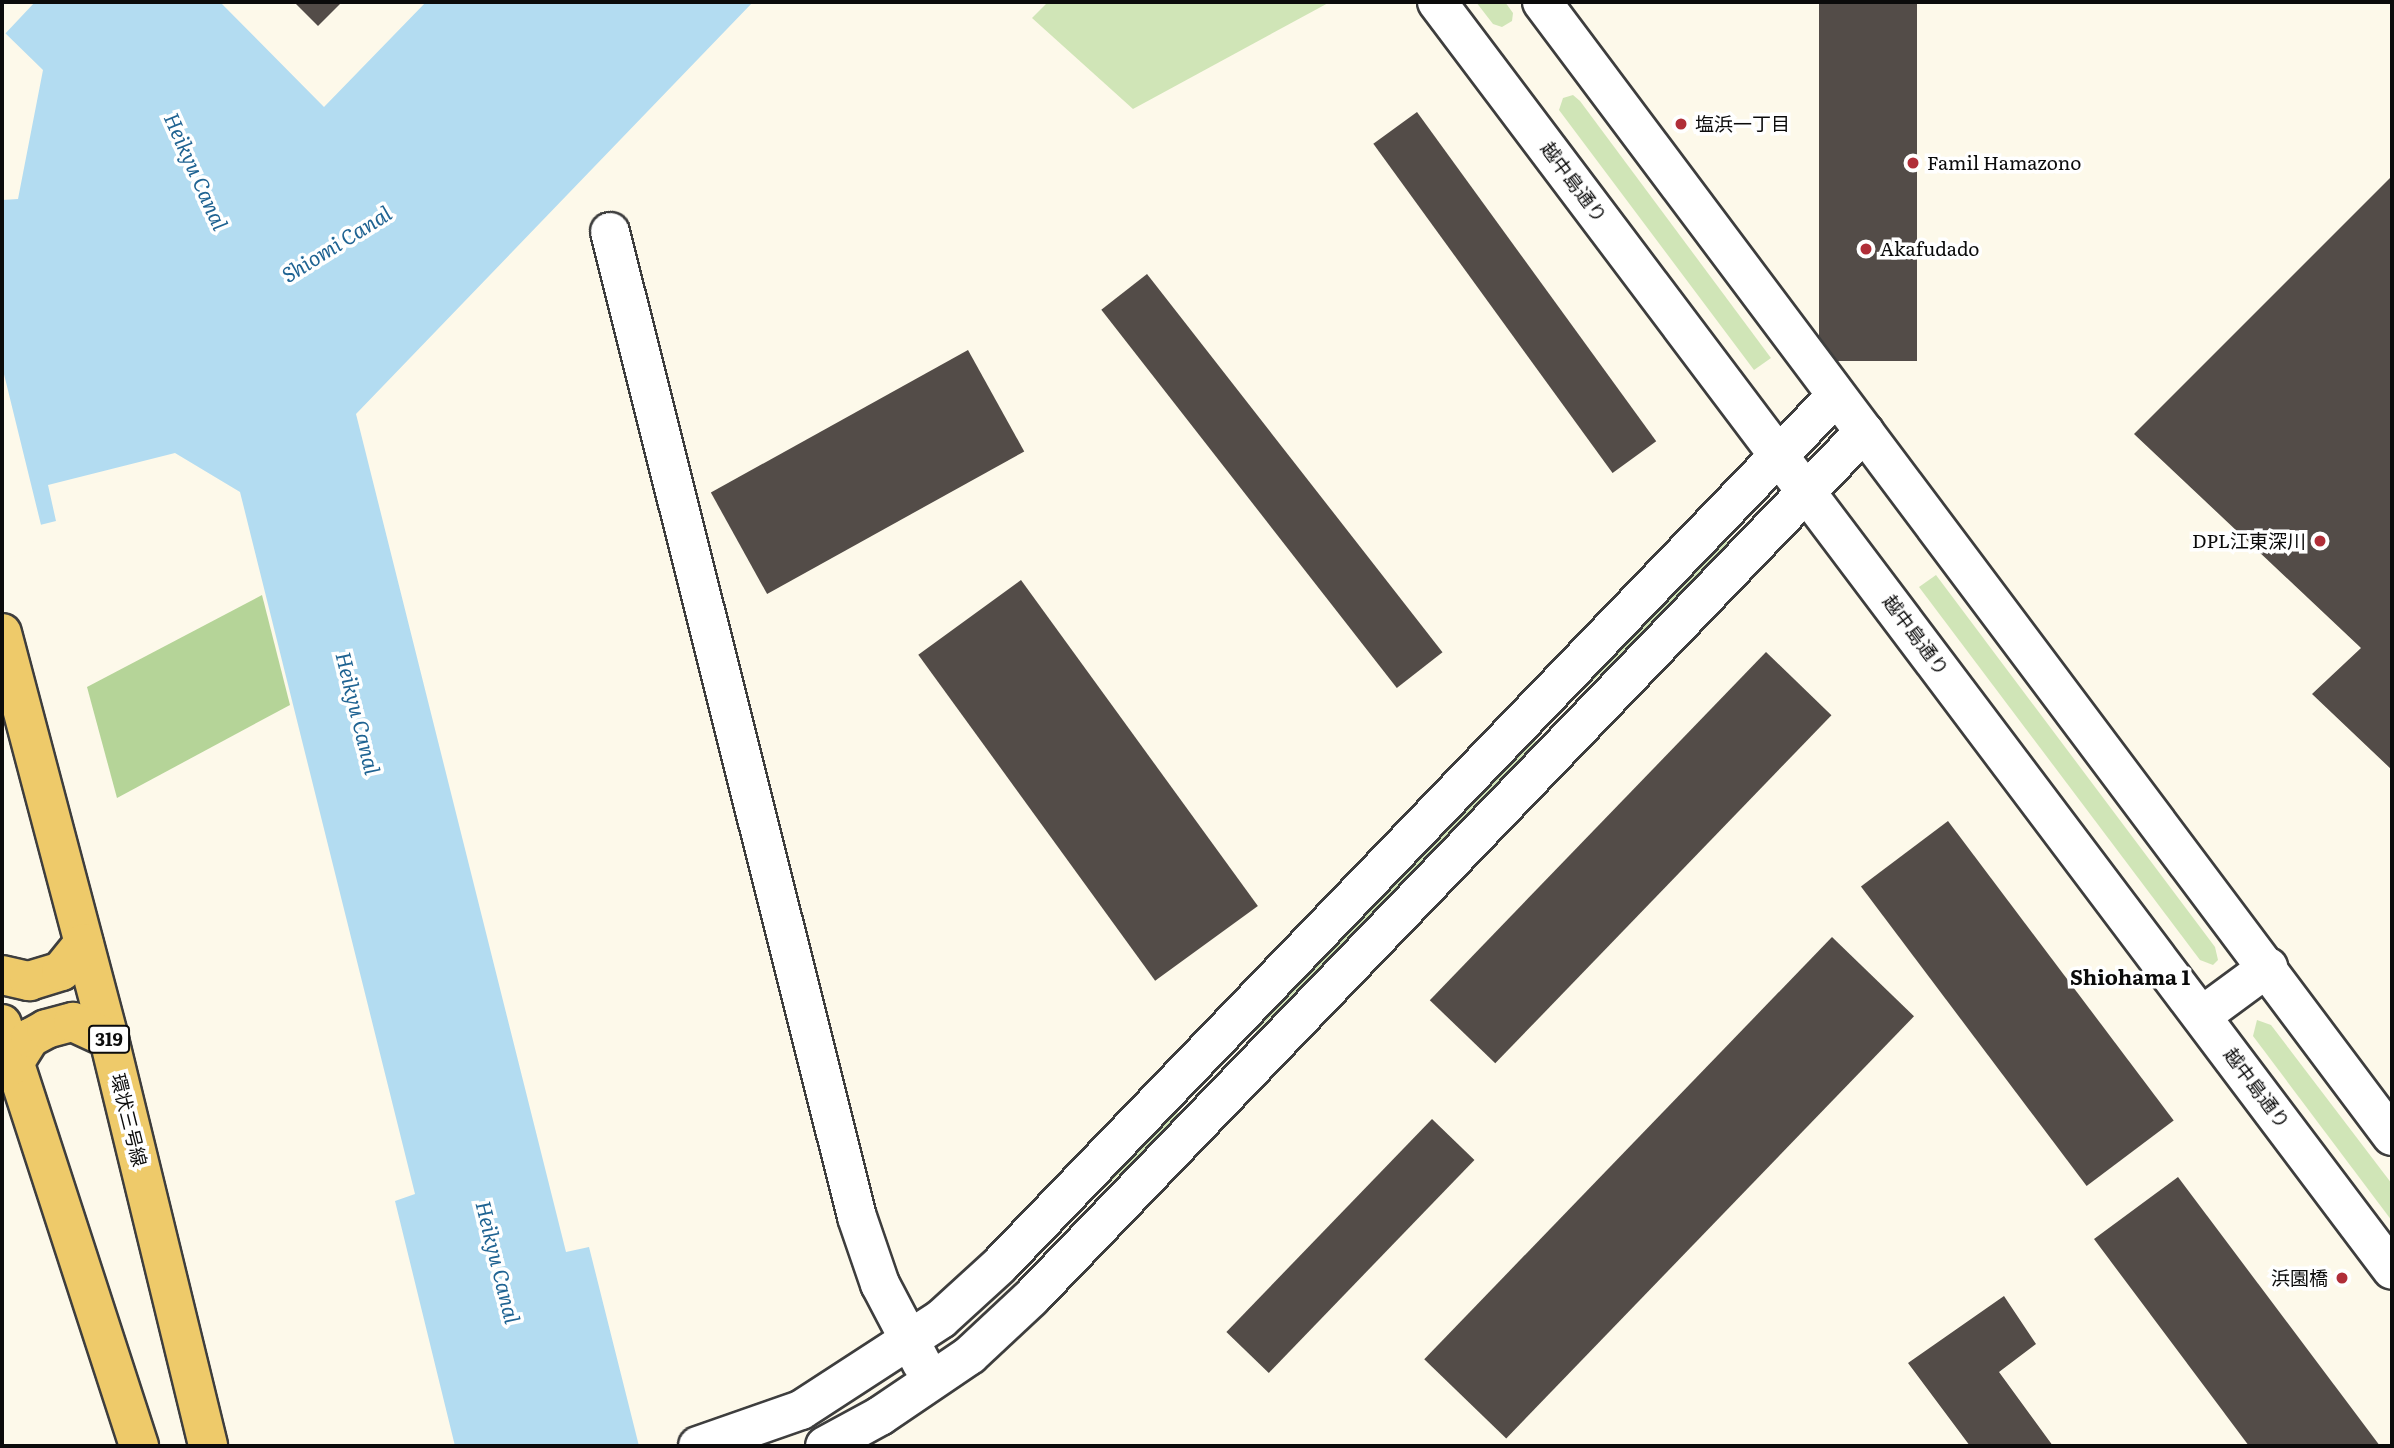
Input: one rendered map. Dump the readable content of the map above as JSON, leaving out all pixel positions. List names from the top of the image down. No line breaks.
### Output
{"streets":{"main road":["319","環状三号線"],"street":["越中島通り"]},"districts":["Shiohama 1"],"water":["Heikyu Canal","Shiomi Canal"],"places":["塩浜一丁目","Famil Hamazono","Akafudado","DPL江東深川","浜園橋"]}
